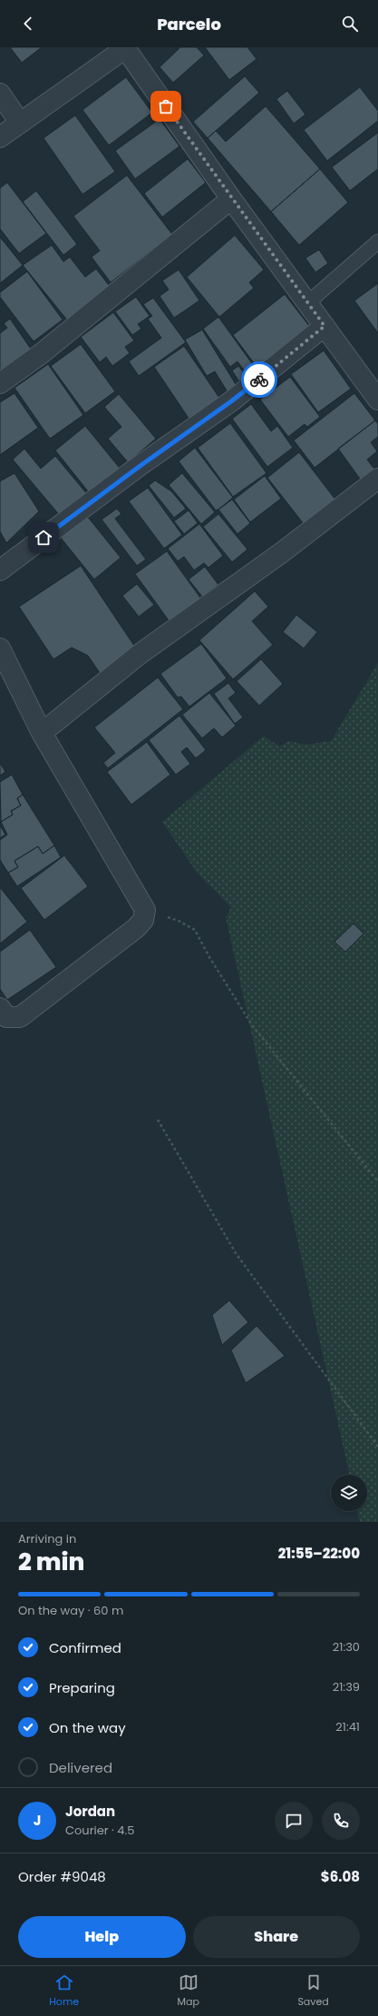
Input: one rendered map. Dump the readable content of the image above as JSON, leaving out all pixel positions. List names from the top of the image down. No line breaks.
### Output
{"page":{"header":"Parcelo","heading":["2 min","Arriving in","21:55–22:00"],"panel":["Jordan","Courier · 4.5","Order #9048","$6.08"],"bar":"On the way · 60 m","list":[["Confirmed","21:30"],["Preparing","21:39"],["On the way","21:41"],"Delivered"],"round":"J","buttons":["Help","Share"],"tabs":["Home","Map","Saved"]}}
